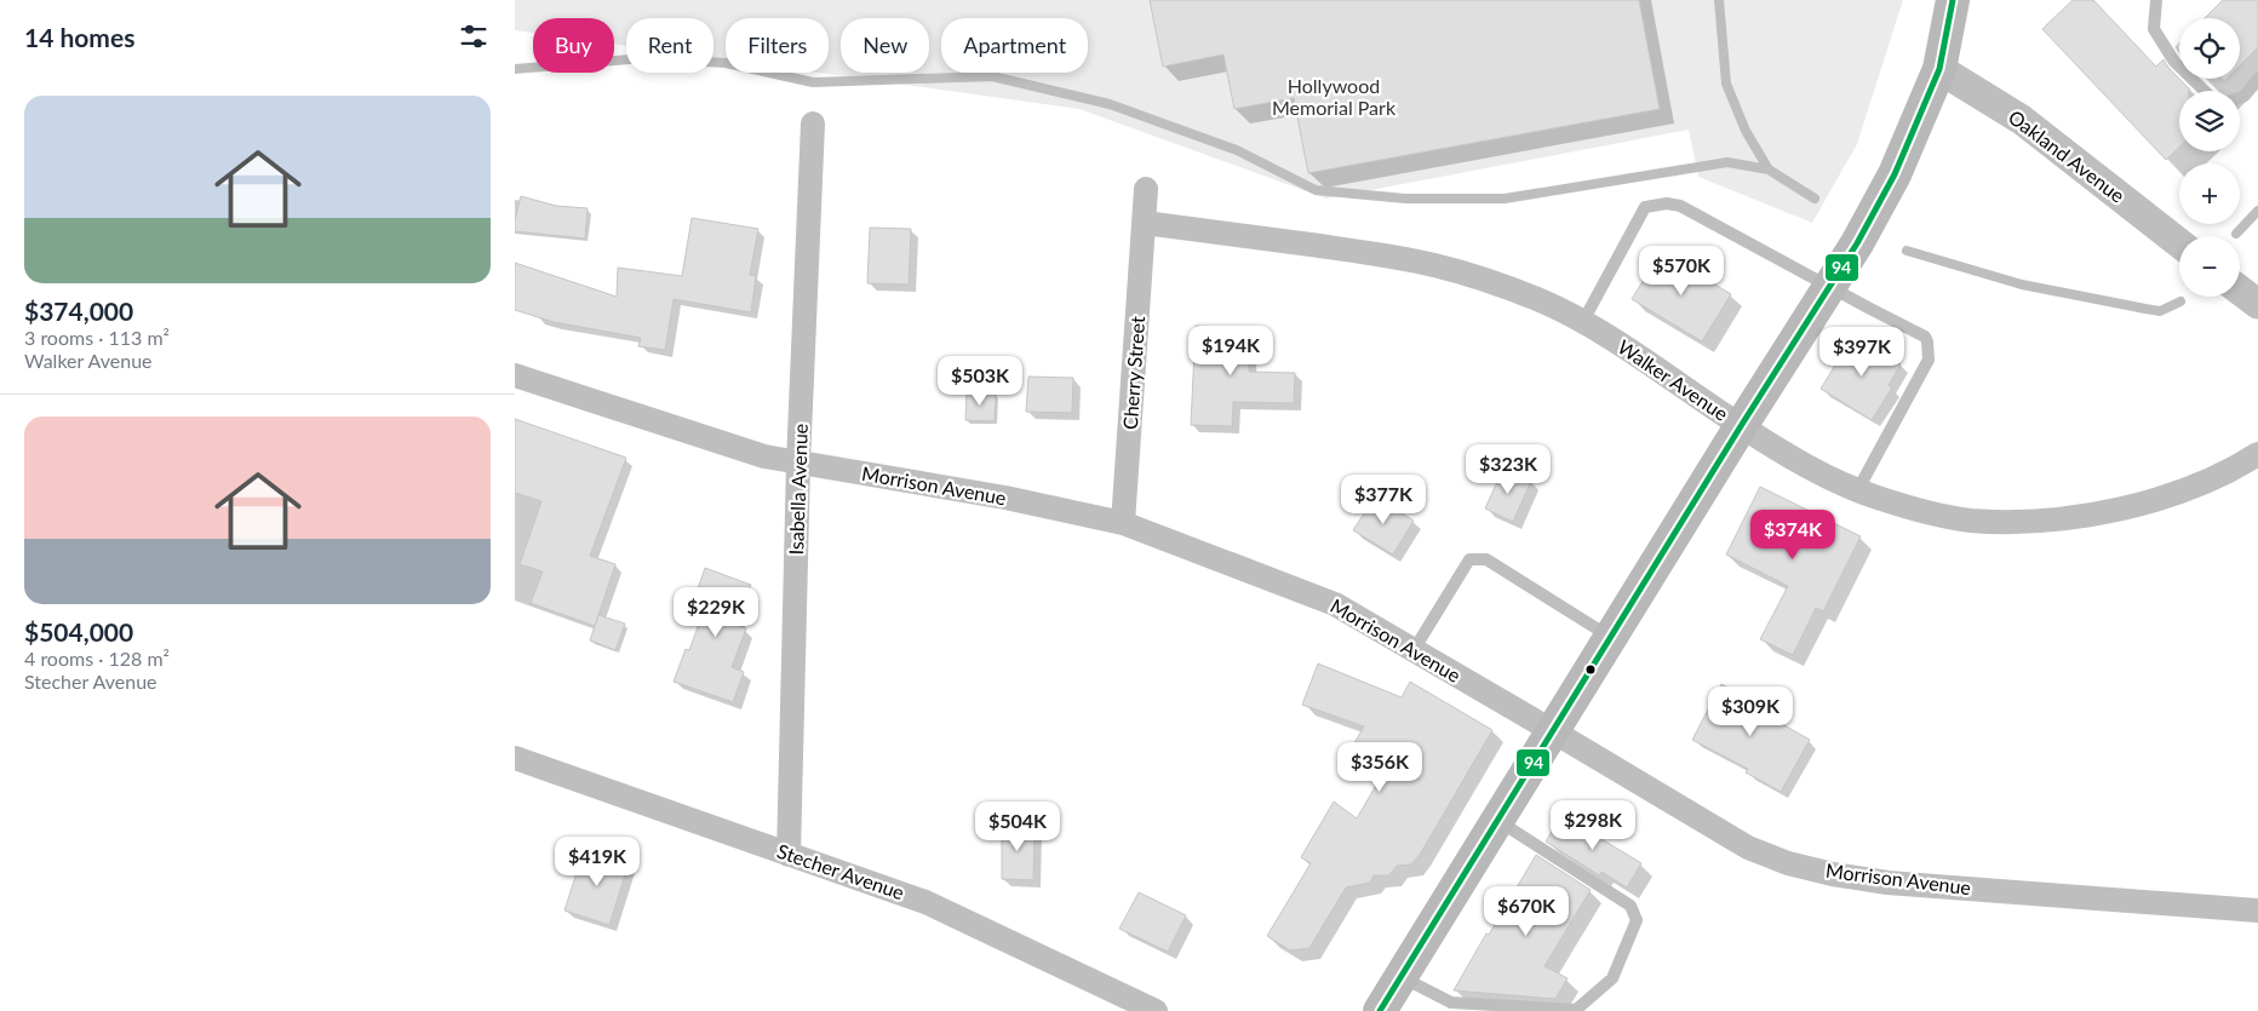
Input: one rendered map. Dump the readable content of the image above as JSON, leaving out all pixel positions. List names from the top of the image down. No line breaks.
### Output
{"streets":{"street":["Oakland Avenue","Cherry Street","Walker Avenue","Morrison Avenue","Isabella Avenue","Stecher Avenue"]},"crossings":[["Cherry Street","Walker Avenue"],["Cherry Street","Morrison Avenue"],["Morrison Avenue","Isabella Avenue"],["Isabella Avenue","Stecher Avenue"]],"parks":["Hollywood Memorial Park"],"lines":["transit line 94"],"page":{"heading":"14 homes","map_buttons":["+","−"],"chip":["Buy","Rent","Filters","New","Apartment"],"list":[{"name":"$374,000","note":"3 rooms · 113 m² · Walker Avenue"},{"name":"$504,000","note":"4 rooms · 128 m² · Stecher Avenue"}],"price":["$570K","$194K","$397K","$503K","$323K","$377K","$374K","$229K","$309K","$356K","$298K","$504K","$419K","$670K"]}}
